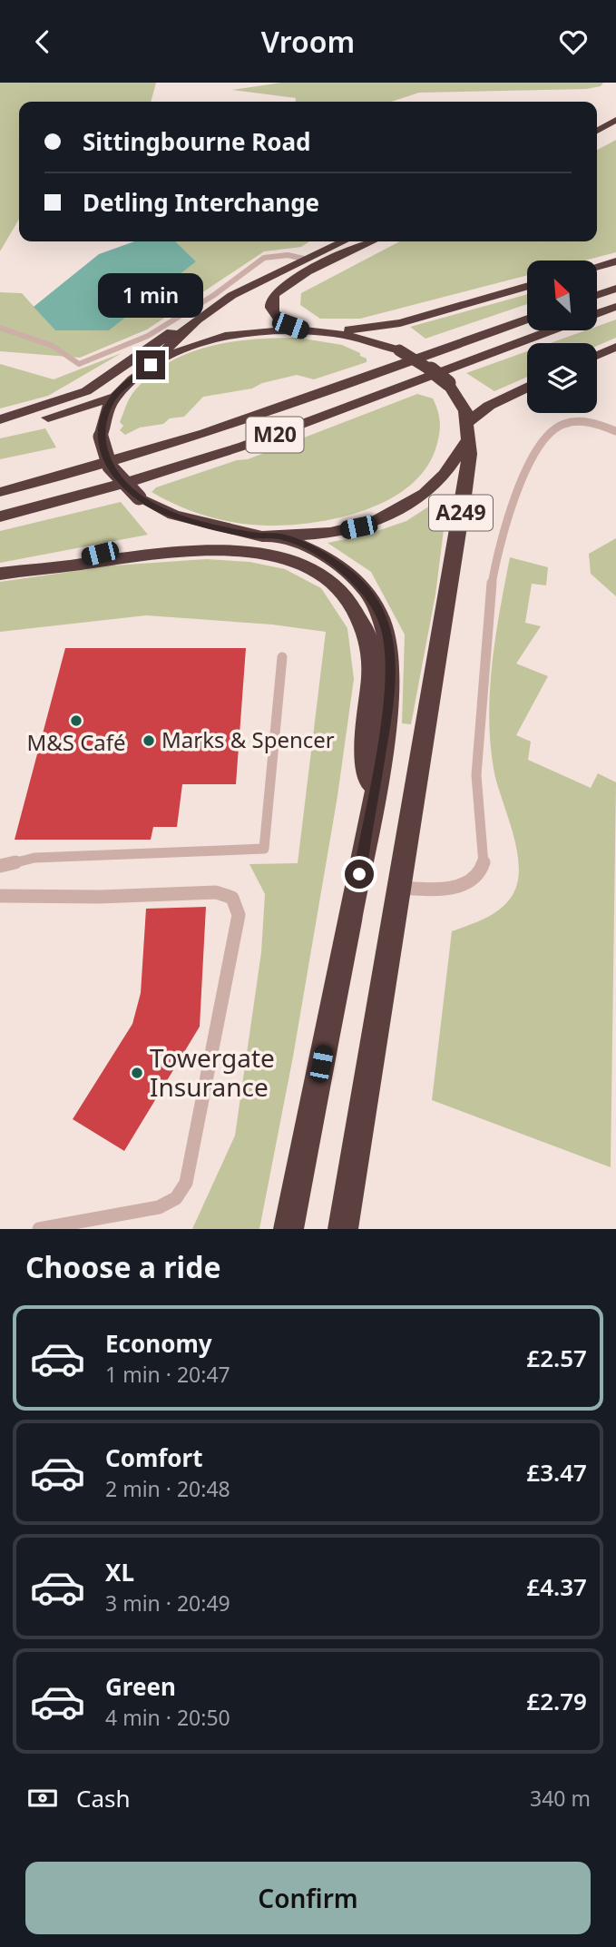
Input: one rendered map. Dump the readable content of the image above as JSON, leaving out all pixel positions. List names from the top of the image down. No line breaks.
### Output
{"streets":{"highway":["M20","A249"]},"places":["M&S Café","Marks & Spencer","Towergate Insurance"],"north":"top left","page":{"header":"Vroom","banner":["Sittingbourne Road","Detling Interchange"],"bubble":"1 min","heading":"Choose a ride","list":[{"name":"Economy","note":"1 min · 20:47","value":"£2.57"},{"name":"Comfort","note":"2 min · 20:48","value":"£3.47"},{"name":"XL","note":"3 min · 20:49","value":"£4.37"},{"name":"Green","note":"4 min · 20:50","value":"£2.79"}],"pay":["Cash","340 m"],"buttons":"Confirm"}}
